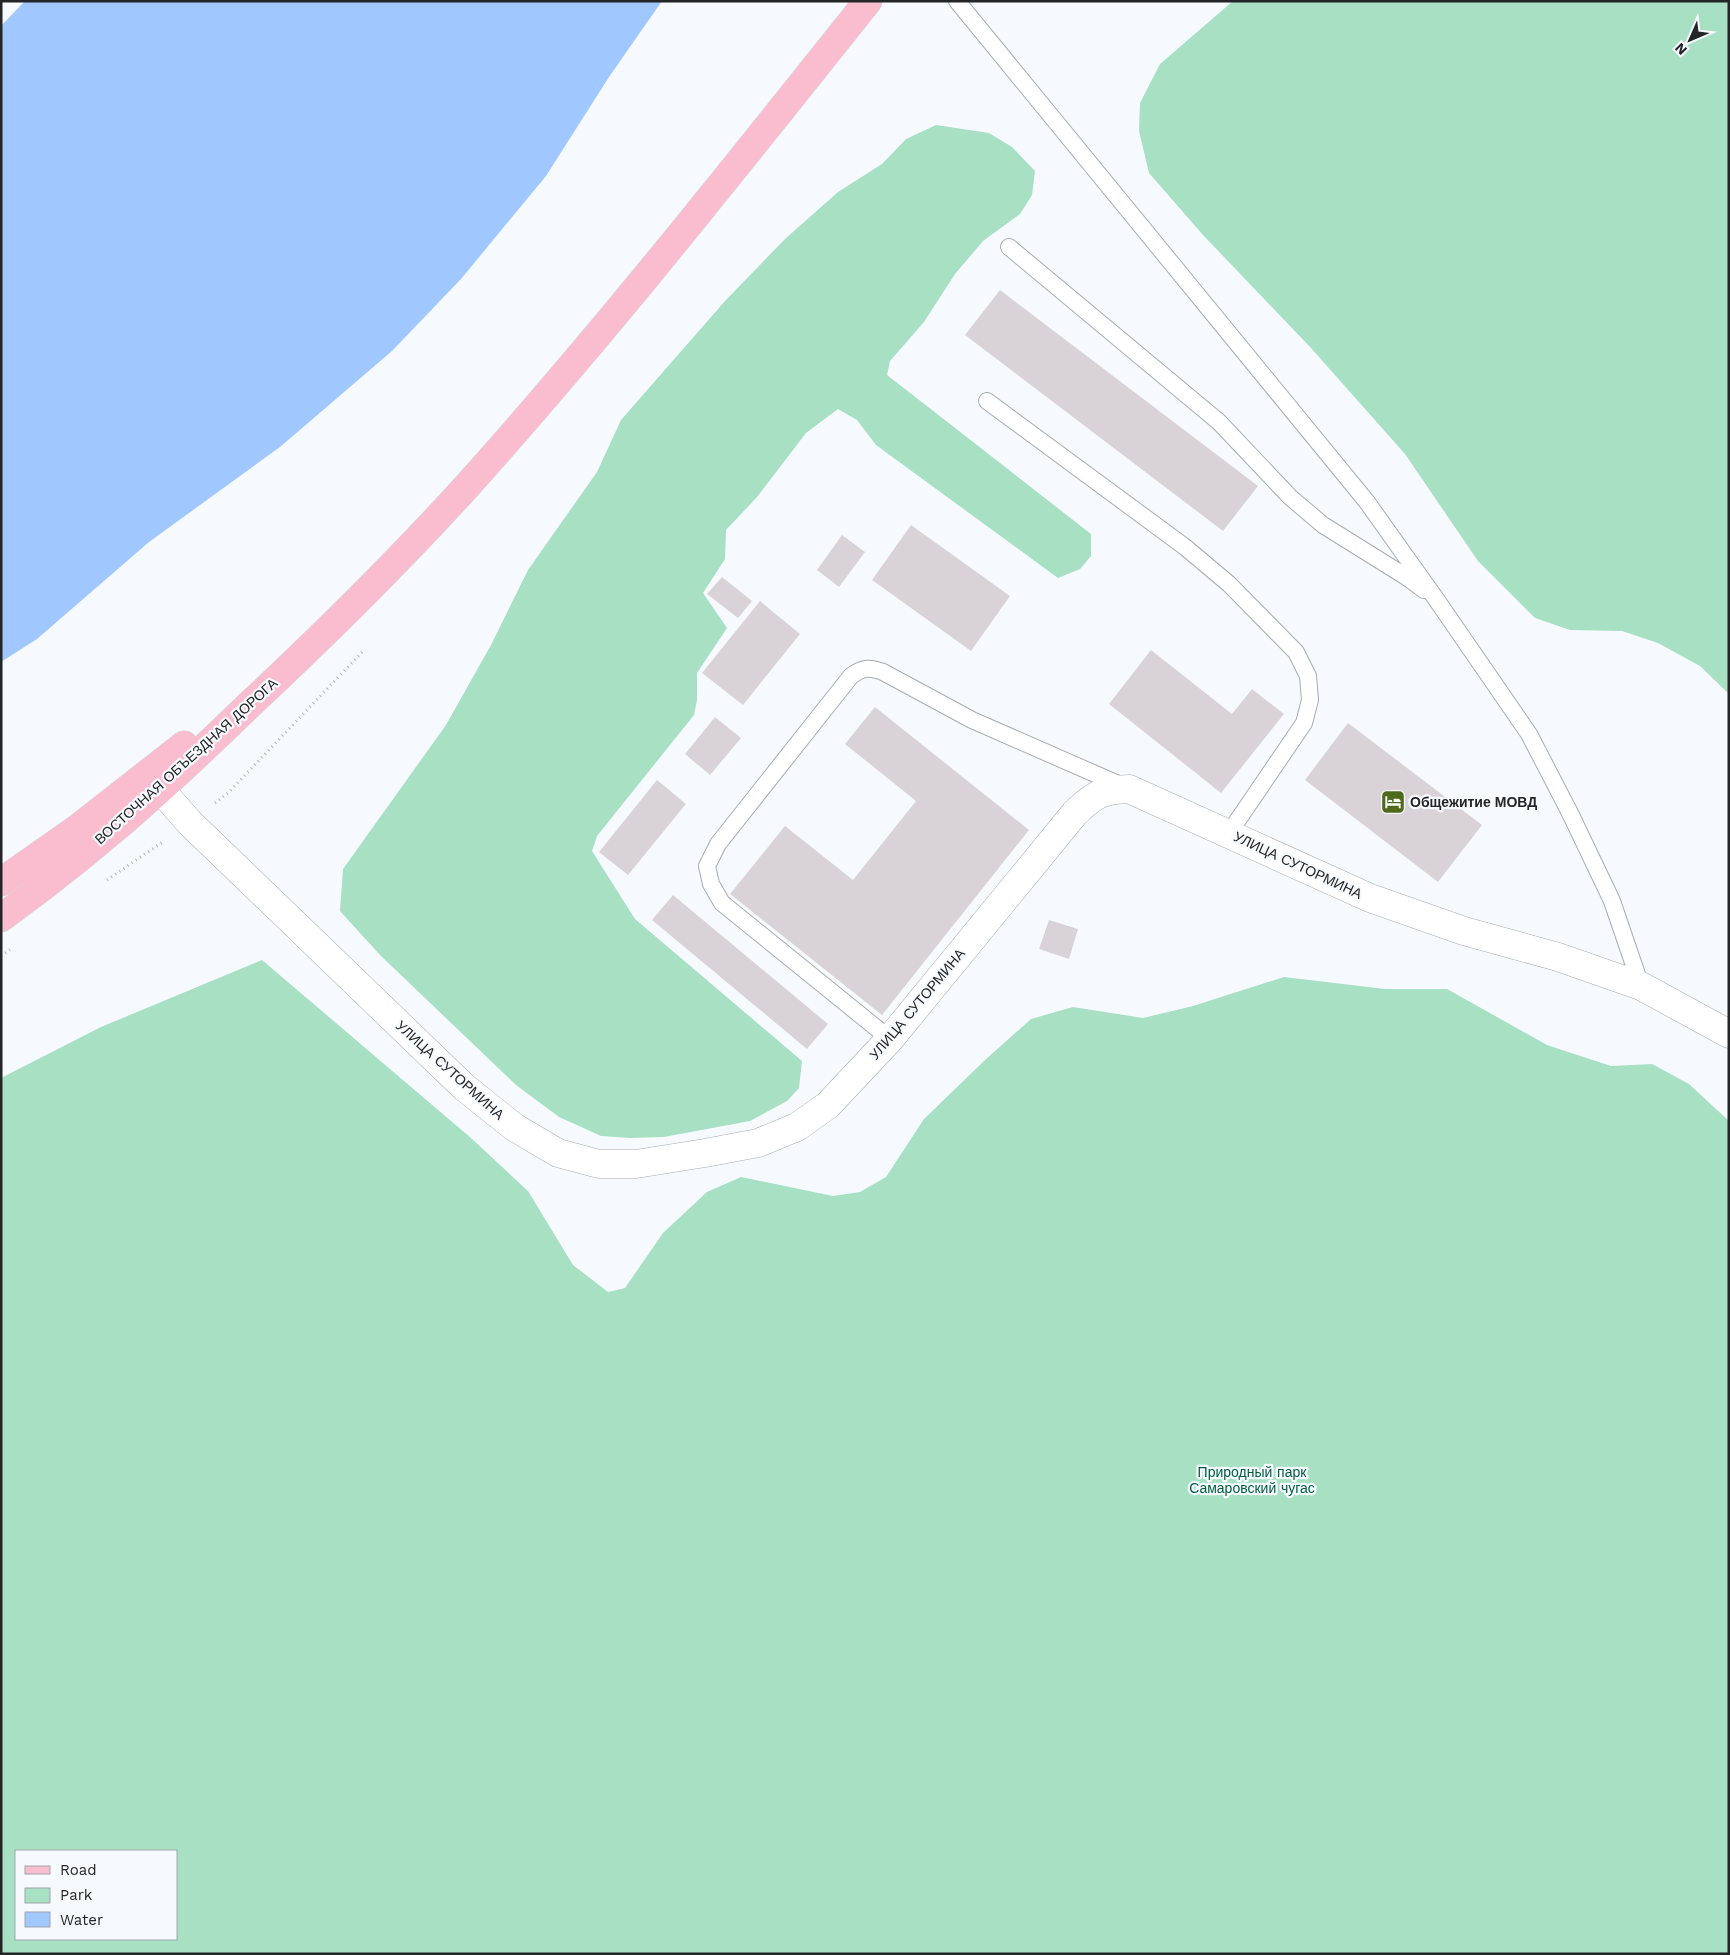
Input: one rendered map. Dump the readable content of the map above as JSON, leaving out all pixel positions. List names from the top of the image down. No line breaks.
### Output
{"streets":{"main road":["ВОСТОЧНАЯ ОБЪЕЗДНАЯ ДОРОГА"],"street":["УЛИЦА СУТОРМИНА"]},"crossings":[["ВОСТОЧНАЯ ОБЪЕЗДНАЯ ДОРОГА","УЛИЦА СУТОРМИНА"]],"parks":["Природный парк Самаровский чугас"],"places":{"hotel":["Общежитие МОВД"]},"legend":["Road","Park","Water"],"north":"bottom left"}
